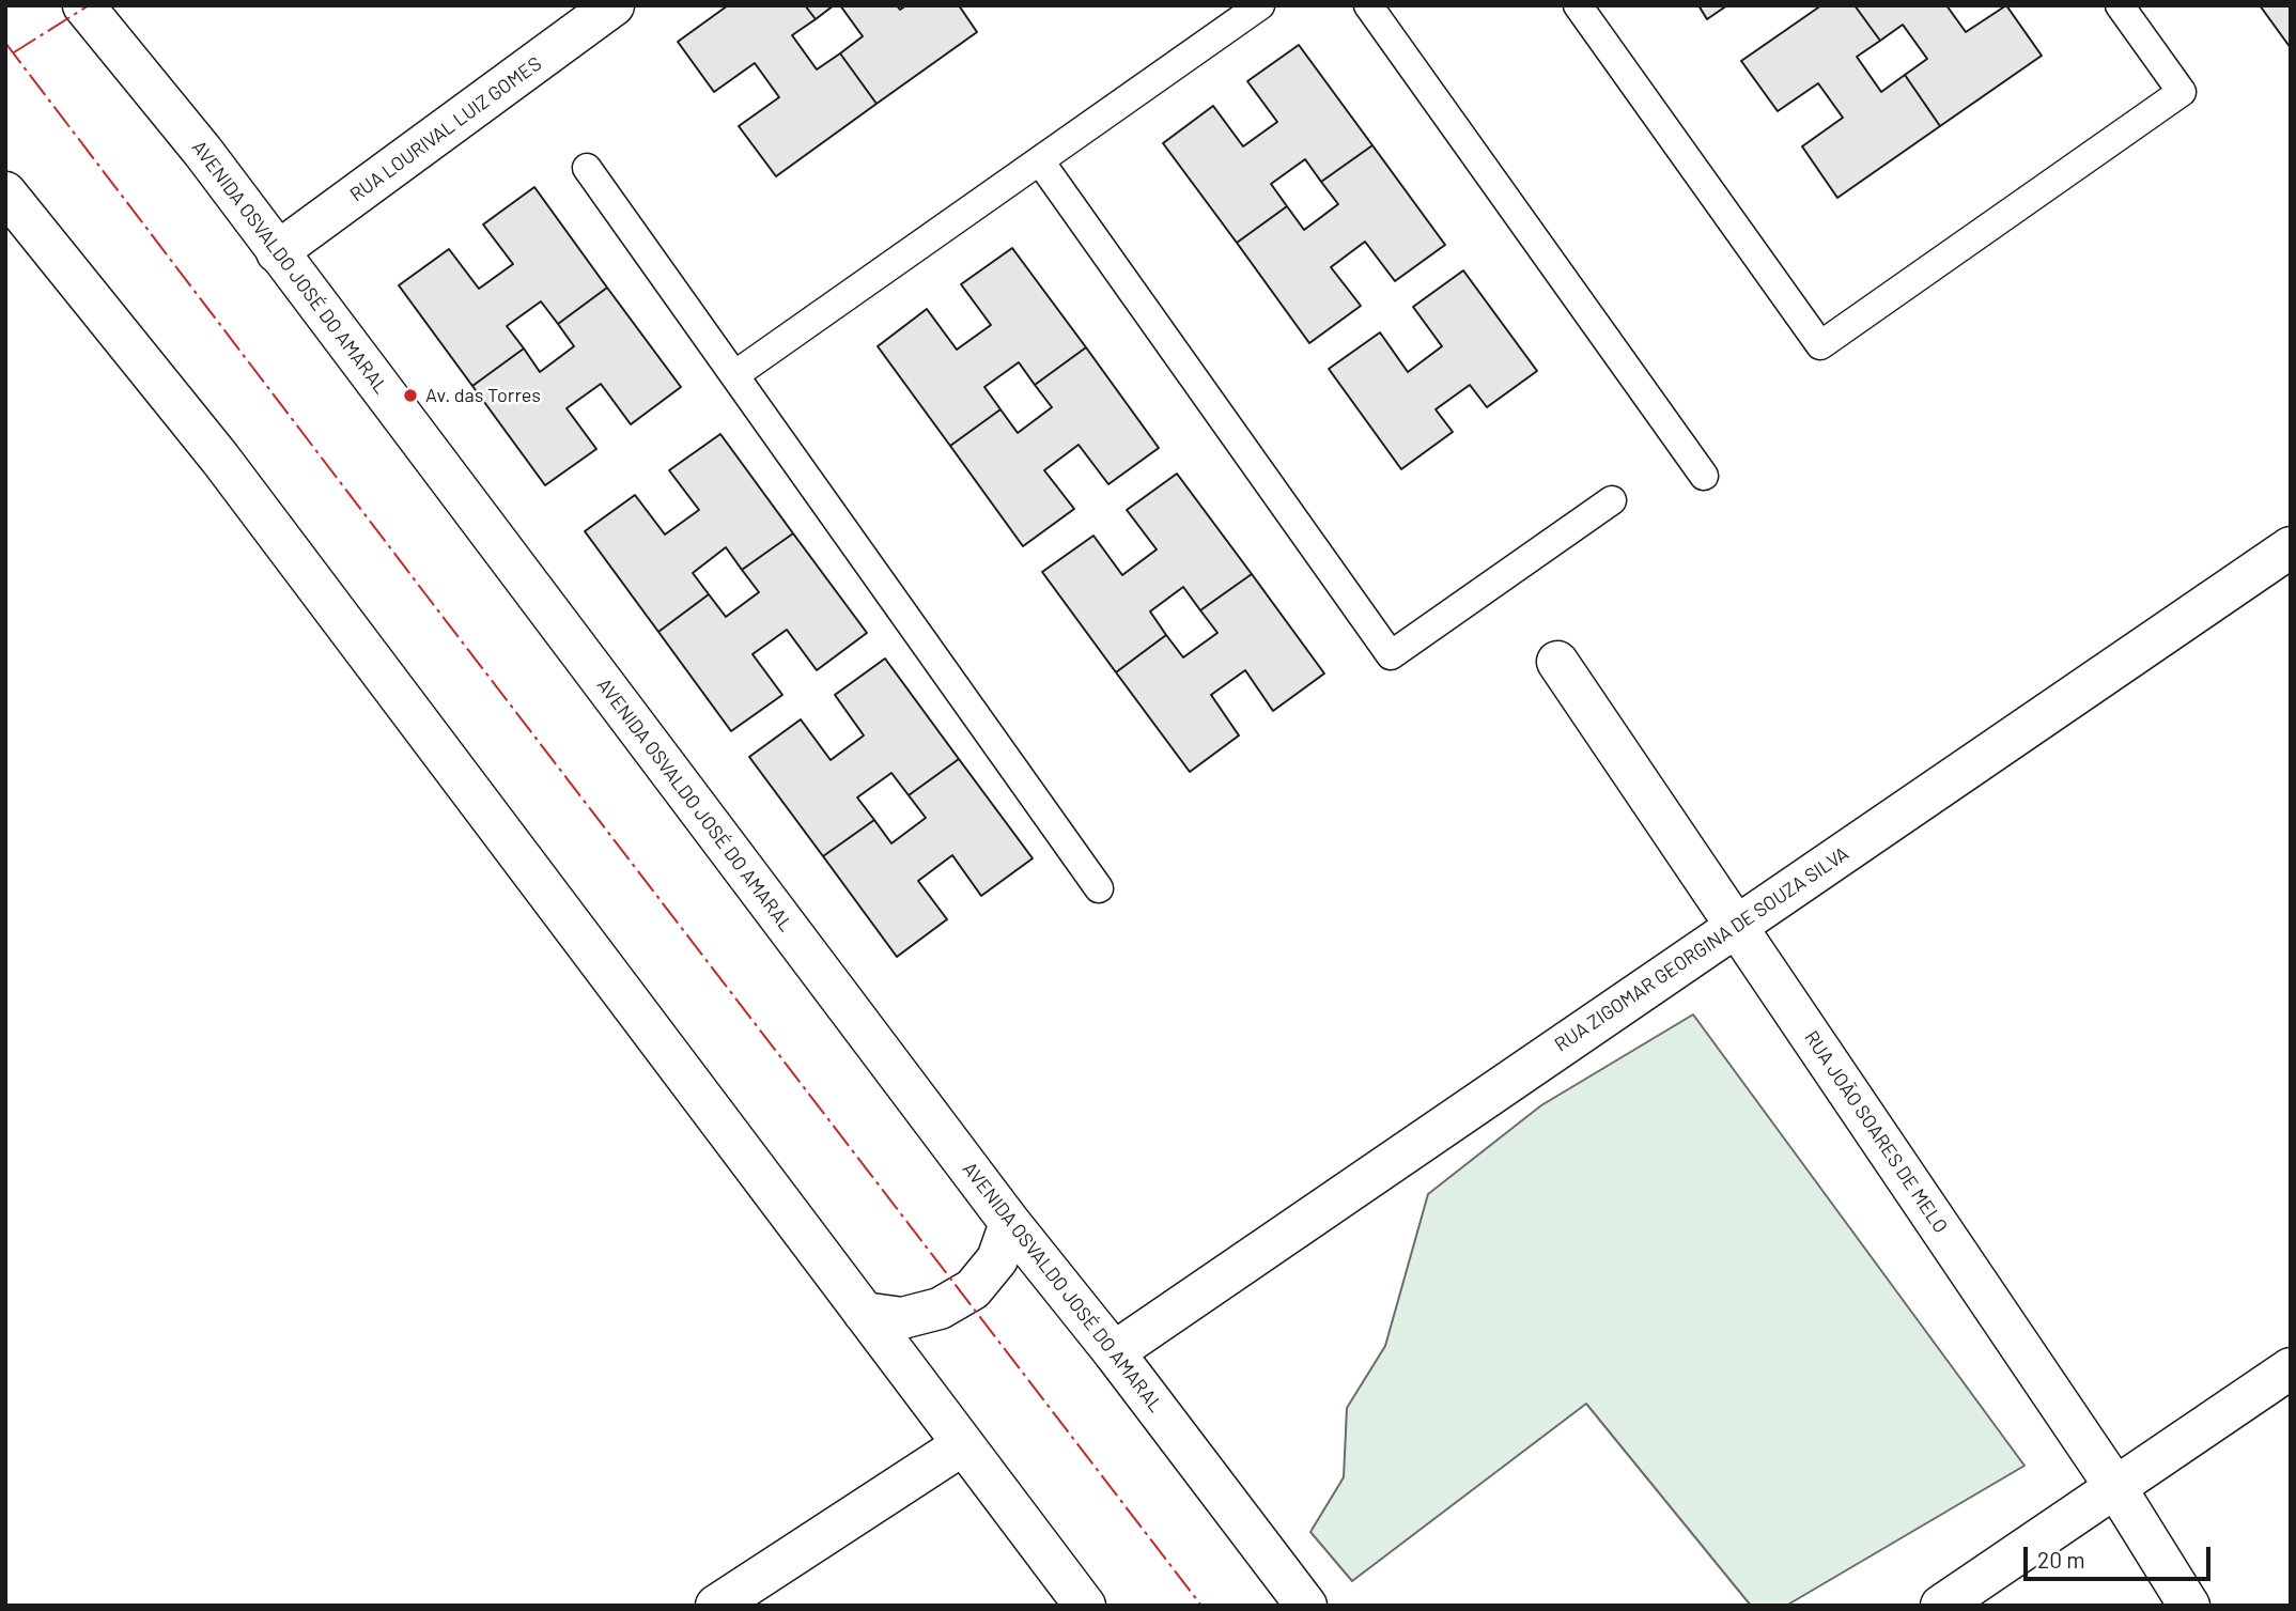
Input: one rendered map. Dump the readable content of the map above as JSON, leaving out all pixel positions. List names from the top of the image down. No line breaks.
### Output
{"streets":{"main road":["RUA LOURIVAL LUIZ GOMES","AVENIDA OSVALDO JOSÉ DO AMARAL","RUA ZIGOMAR GEORGINA DE SOUZA SILVA","RUA JOÃO SOARES DE MELO"]},"crossings":[["RUA LOURIVAL LUIZ GOMES","AVENIDA OSVALDO JOSÉ DO AMARAL"],["AVENIDA OSVALDO JOSÉ DO AMARAL","RUA ZIGOMAR GEORGINA DE SOUZA SILVA"],["RUA ZIGOMAR GEORGINA DE SOUZA SILVA","RUA JOÃO SOARES DE MELO"]],"places":["Av. das Torres"],"scale_bar":"20 m"}
